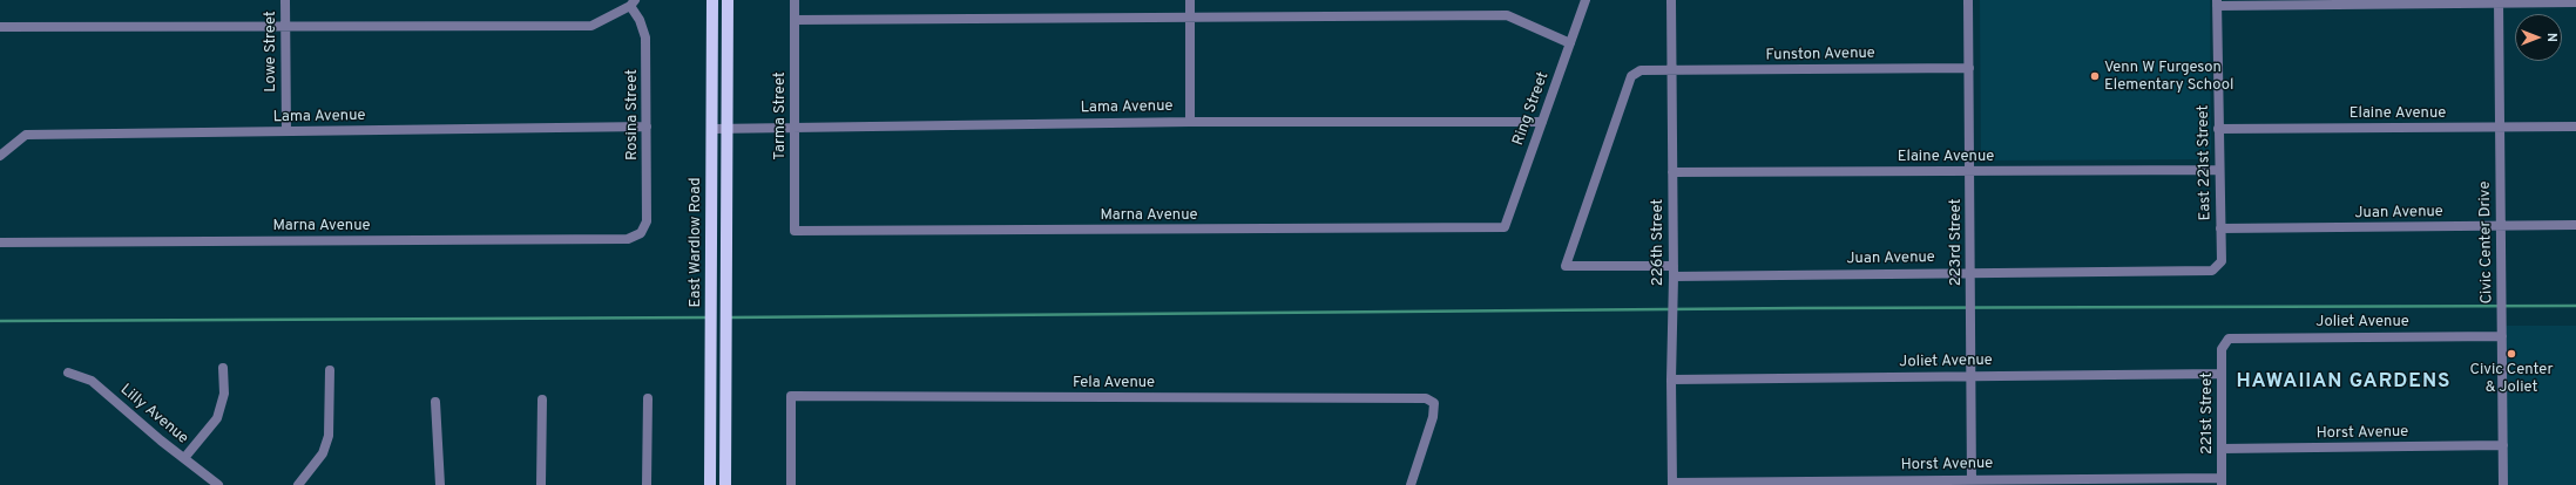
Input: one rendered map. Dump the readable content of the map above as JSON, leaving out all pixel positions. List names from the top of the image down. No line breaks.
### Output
{"streets":{"main road":["East Wardlow Road"],"street":["Lowe Street","Funston Avenue","Lama Avenue","Ring Street","Elaine Avenue","Rosina Street","Tarma Street","East 221st Street","Juan Avenue","Marna Avenue","226th Street","223rd Street","Civic Center Drive","Joliet Avenue","Fela Avenue","221st Street","Lilly Avenue","Horst Avenue"]},"crossings":[["Lowe Street","Lama Avenue"],["Funston Avenue","226th Street"],["Funston Avenue","223rd Street"],["Lama Avenue","Ring Street"],["Lama Avenue","Rosina Street"],["Lama Avenue","Tarma Street"],["Lama Avenue","East Wardlow Road"],["Ring Street","Marna Avenue"],["Elaine Avenue","East 221st Street"],["Elaine Avenue","226th Street"],["Elaine Avenue","223rd Street"],["Elaine Avenue","Civic Center Drive"],["Rosina Street","Marna Avenue"],["Tarma Street","Marna Avenue"],["East 221st Street","Juan Avenue"],["Juan Avenue","226th Street"],["Juan Avenue","223rd Street"],["Juan Avenue","Civic Center Drive"],["226th Street","Joliet Avenue"],["226th Street","Horst Avenue"],["223rd Street","Joliet Avenue"],["223rd Street","Horst Avenue"],["Civic Center Drive","Joliet Avenue"],["Civic Center Drive","Horst Avenue"],["Joliet Avenue","221st Street"],["221st Street","Horst Avenue"]],"districts":["HAWAIIAN GARDENS"],"places":["Venn W Furgeson Elementary School","Civic Center & Joliet"],"north":"right"}
